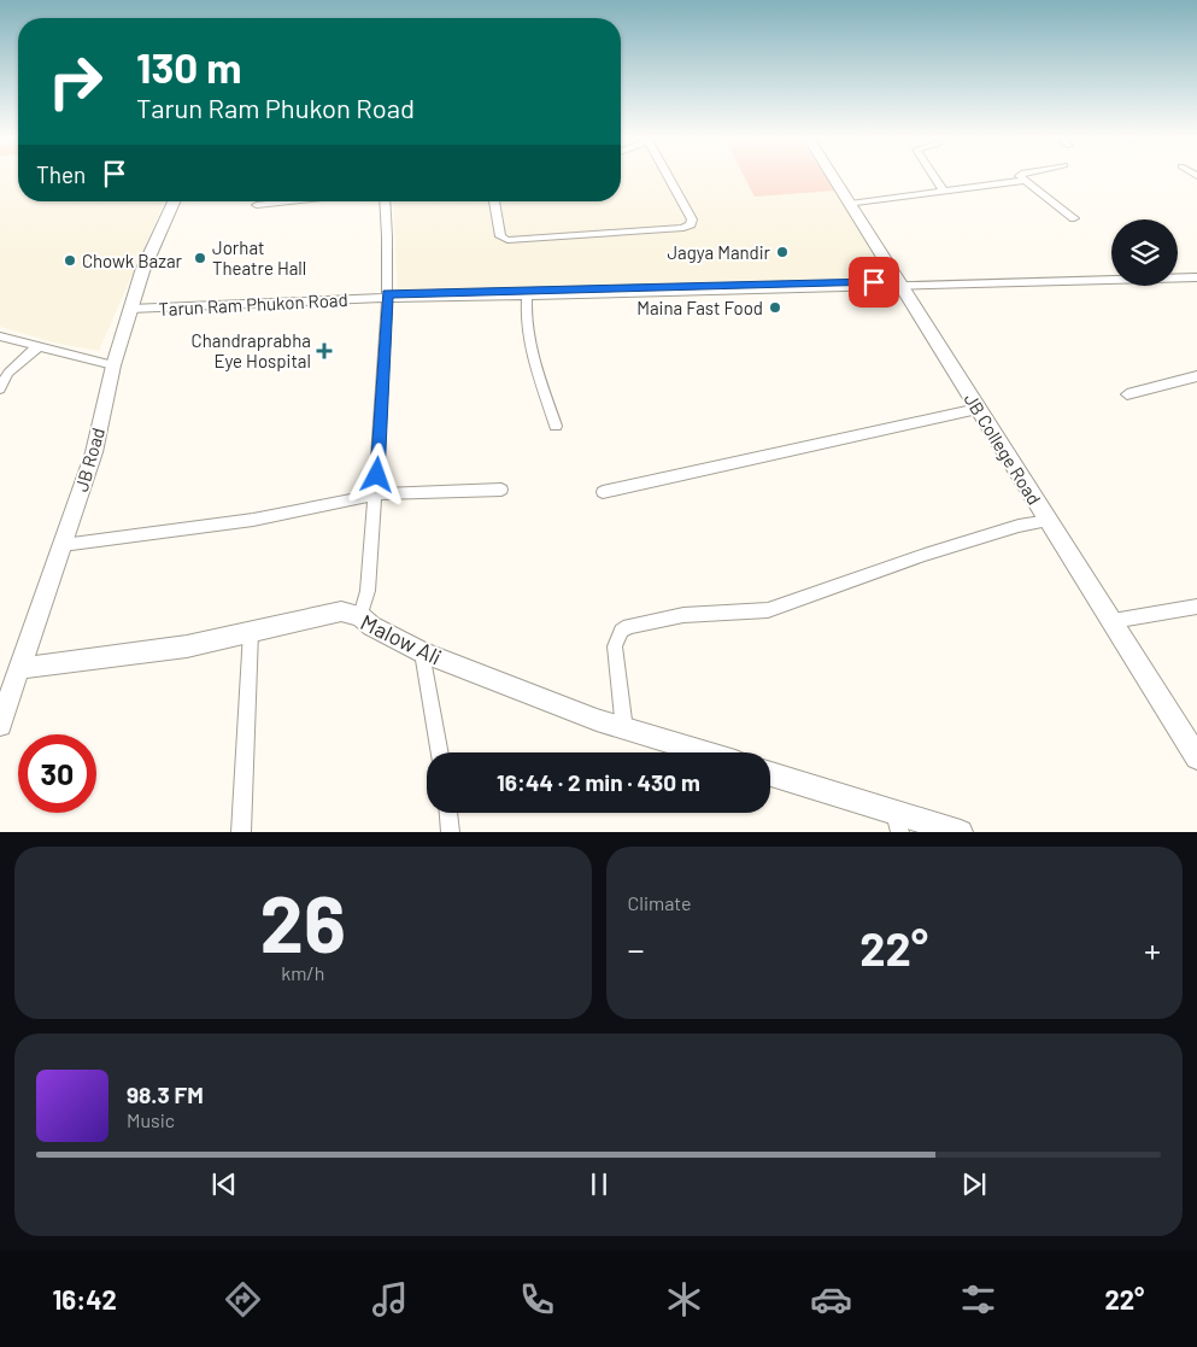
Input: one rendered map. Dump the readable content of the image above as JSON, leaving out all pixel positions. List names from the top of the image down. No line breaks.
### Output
{"streets":{"street":["Tarun Ram Phukon Road","JB College Road","JB Road","Malow Ali"]},"crossings":[["Tarun Ram Phukon Road","JB College Road"],["Tarun Ram Phukon Road","JB Road"],["JB Road","Malow Ali"]],"places":{"other":["Jagya Mandir","Jorhat Theatre Hall","Chowk Bazar","Maina Fast Food"],"health":["Chandraprabha Eye Hospital"]},"page":{"turn":["130 m","Tarun Ram Phukon Road"],"then":"Then","limit":"30","trip":"16:44 · 2 min · 430 m","tile":[["26","km/h"],"Climate"],"heat":["−","22°","+"],"song":["98.3 FM","Music"],"tabs":["16:42","22°"]}}
